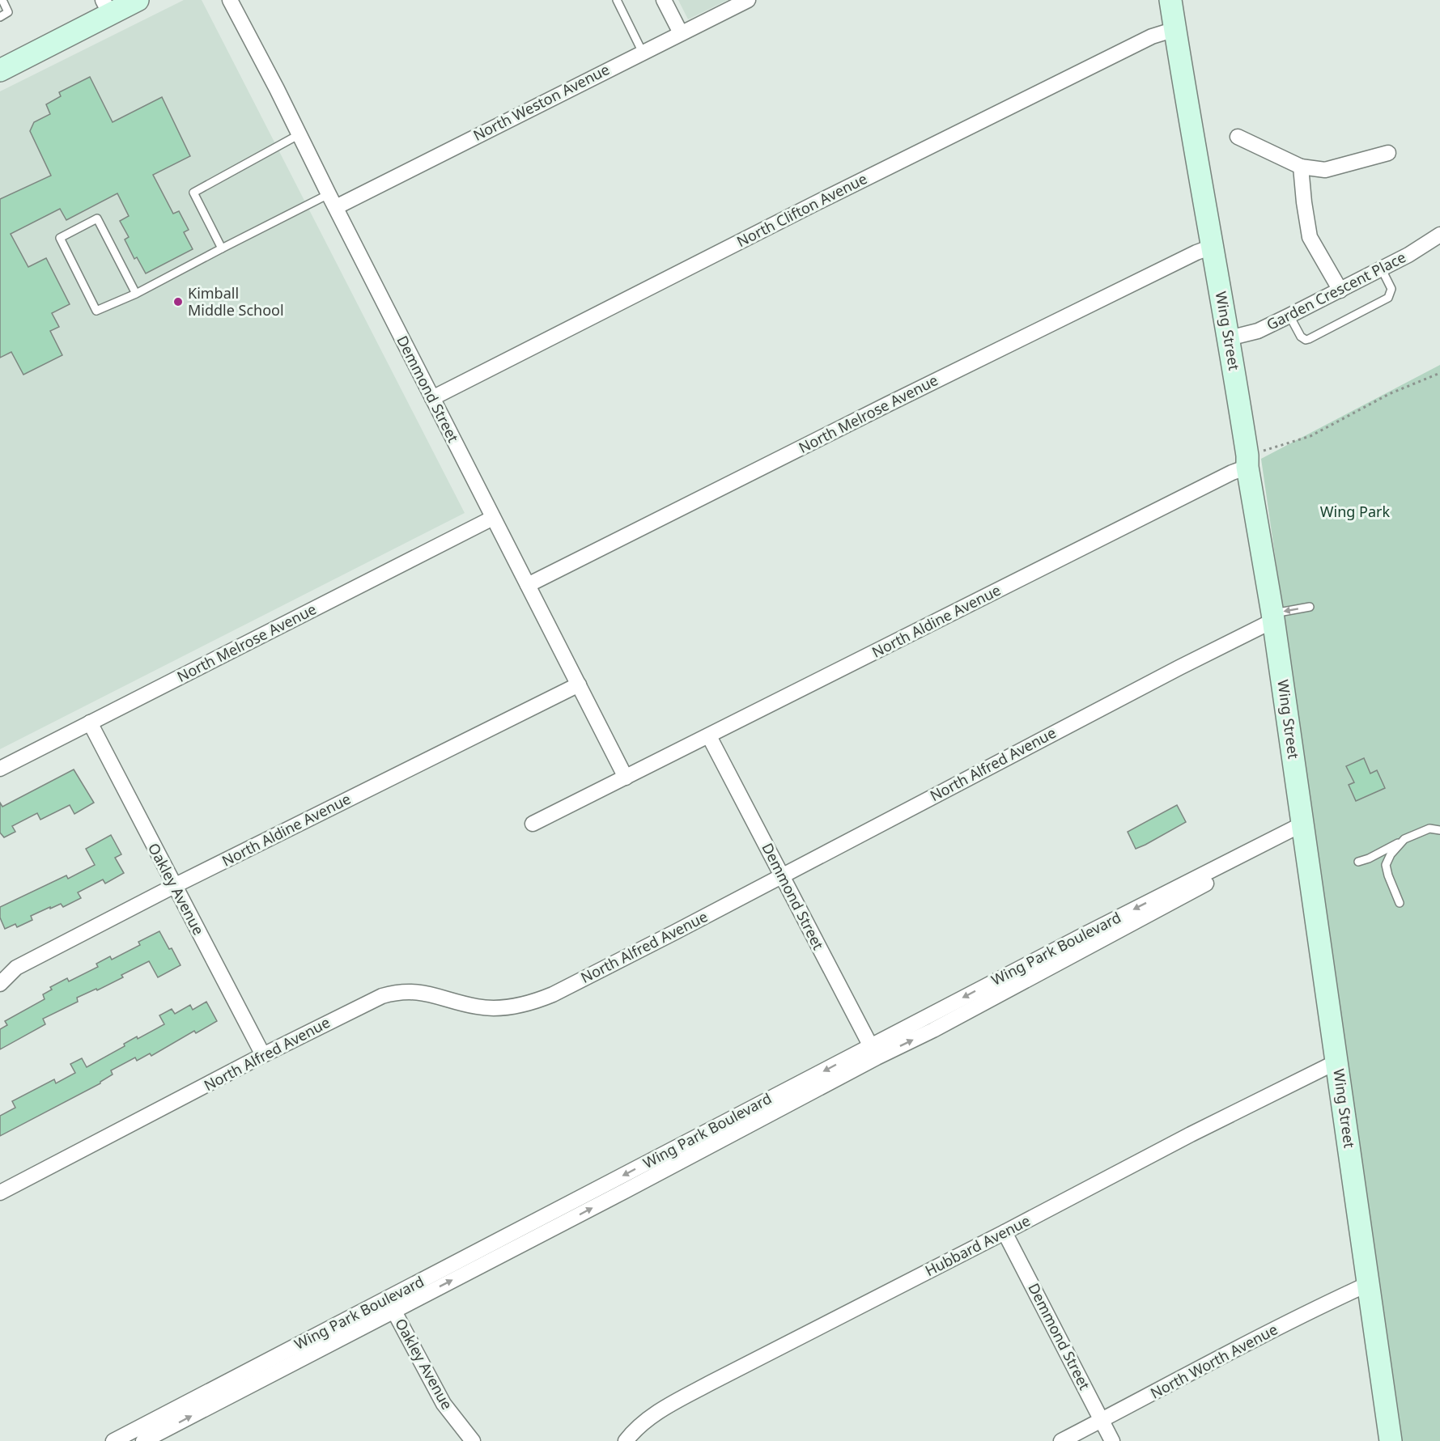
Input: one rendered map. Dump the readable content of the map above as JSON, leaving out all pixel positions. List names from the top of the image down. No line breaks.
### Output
{"streets":{"street":["North Weston Avenue","North Clifton Avenue","Garden Crescent Place","Wing Street","Demmond Street","North Melrose Avenue","North Aldine Avenue","North Alfred Avenue","Oakley Avenue","Wing Park Boulevard","Hubbard Avenue","North Worth Avenue"]},"crossings":[["North Weston Avenue","Demmond Street"],["North Clifton Avenue","Wing Street"],["North Clifton Avenue","Demmond Street"],["Garden Crescent Place","Wing Street"],["Wing Street","North Melrose Avenue"],["Wing Street","North Aldine Avenue"],["Wing Street","North Alfred Avenue"],["Wing Street","Wing Park Boulevard"],["Wing Street","Hubbard Avenue"],["Wing Street","North Worth Avenue"],["Demmond Street","North Melrose Avenue"],["Demmond Street","North Aldine Avenue"],["Demmond Street","North Alfred Avenue"],["Demmond Street","Wing Park Boulevard"],["Demmond Street","Hubbard Avenue"],["Demmond Street","North Worth Avenue"],["North Melrose Avenue","Oakley Avenue"],["North Aldine Avenue","Oakley Avenue"],["North Alfred Avenue","Oakley Avenue"],["Oakley Avenue","Wing Park Boulevard"]],"parks":["Wing Park"],"places":["Kimball Middle School"]}
